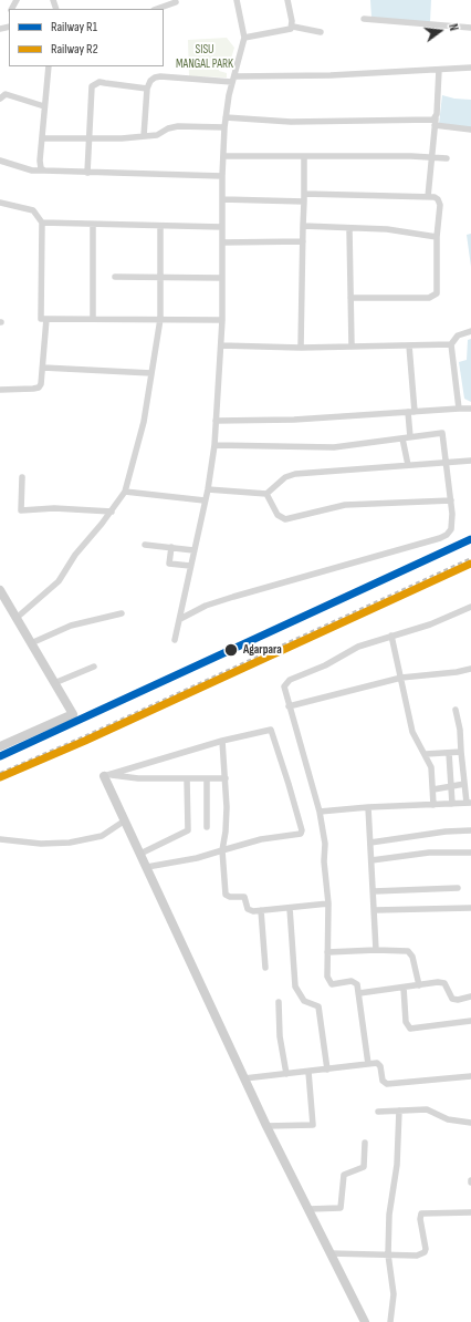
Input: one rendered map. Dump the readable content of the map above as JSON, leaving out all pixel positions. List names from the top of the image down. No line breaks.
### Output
{"parks":["SISU MANGAL PARK"],"places":["Agarpara"],"lines":["rail line R1","rail line R2"],"legend":["Railway R1","Railway R2"],"north":"right"}
